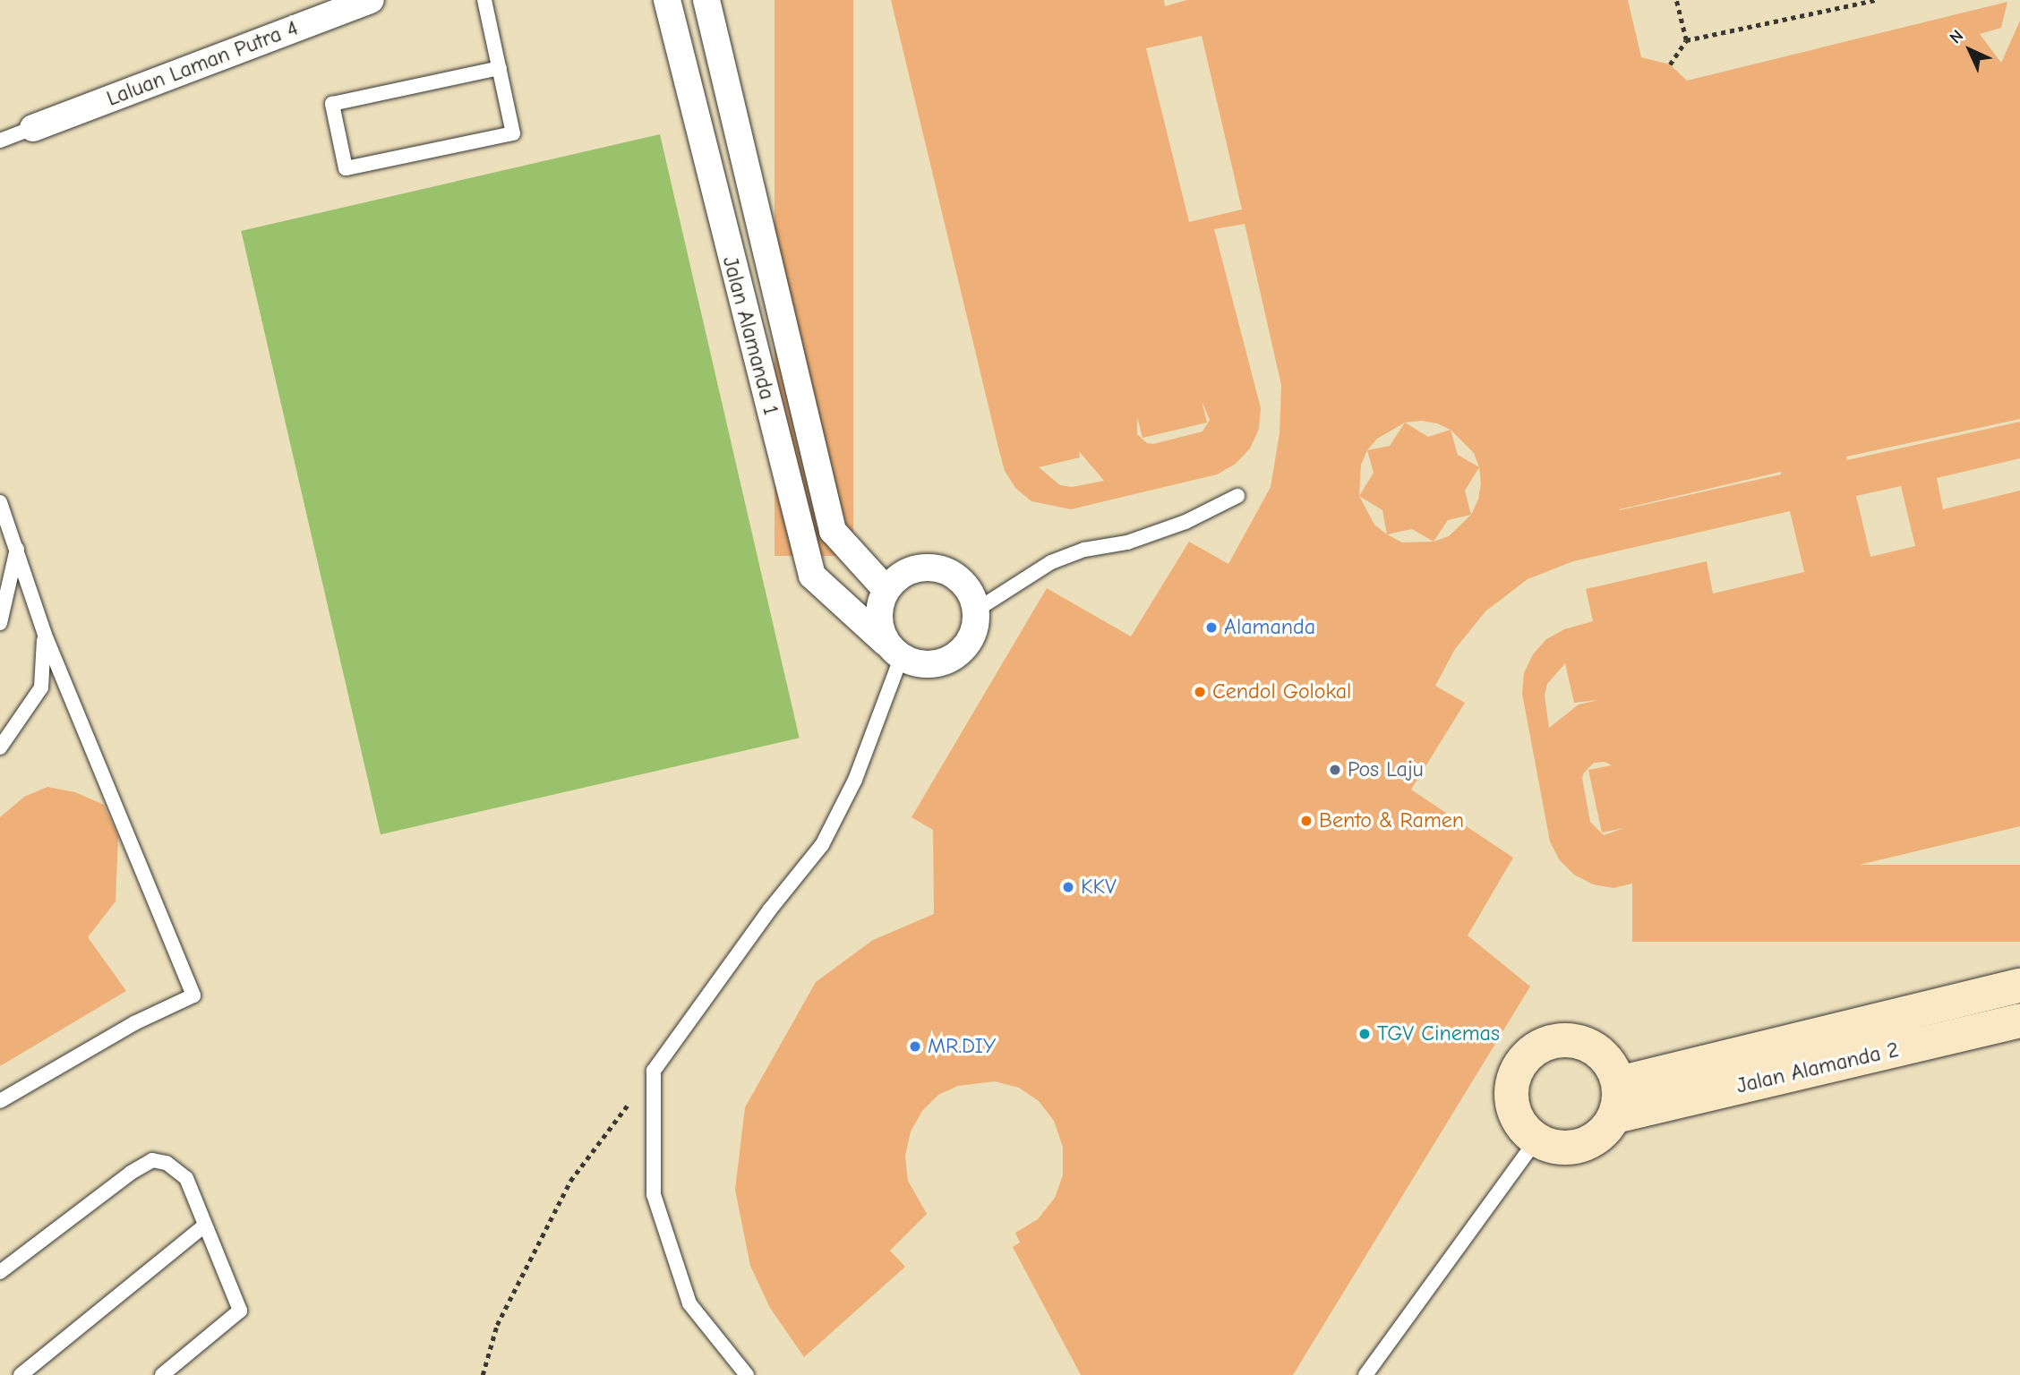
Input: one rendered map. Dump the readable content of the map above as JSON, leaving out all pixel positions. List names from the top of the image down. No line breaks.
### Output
{"streets":{"street":["Laluan Laman Putra 4","Jalan Alamanda 1","Jalan Alamanda 2"]},"places":["Alamanda","Cendol Golokal","Pos Laju","Bento & Ramen","KKV","TGV Cinemas","MR.DIY"],"north":"top left"}
